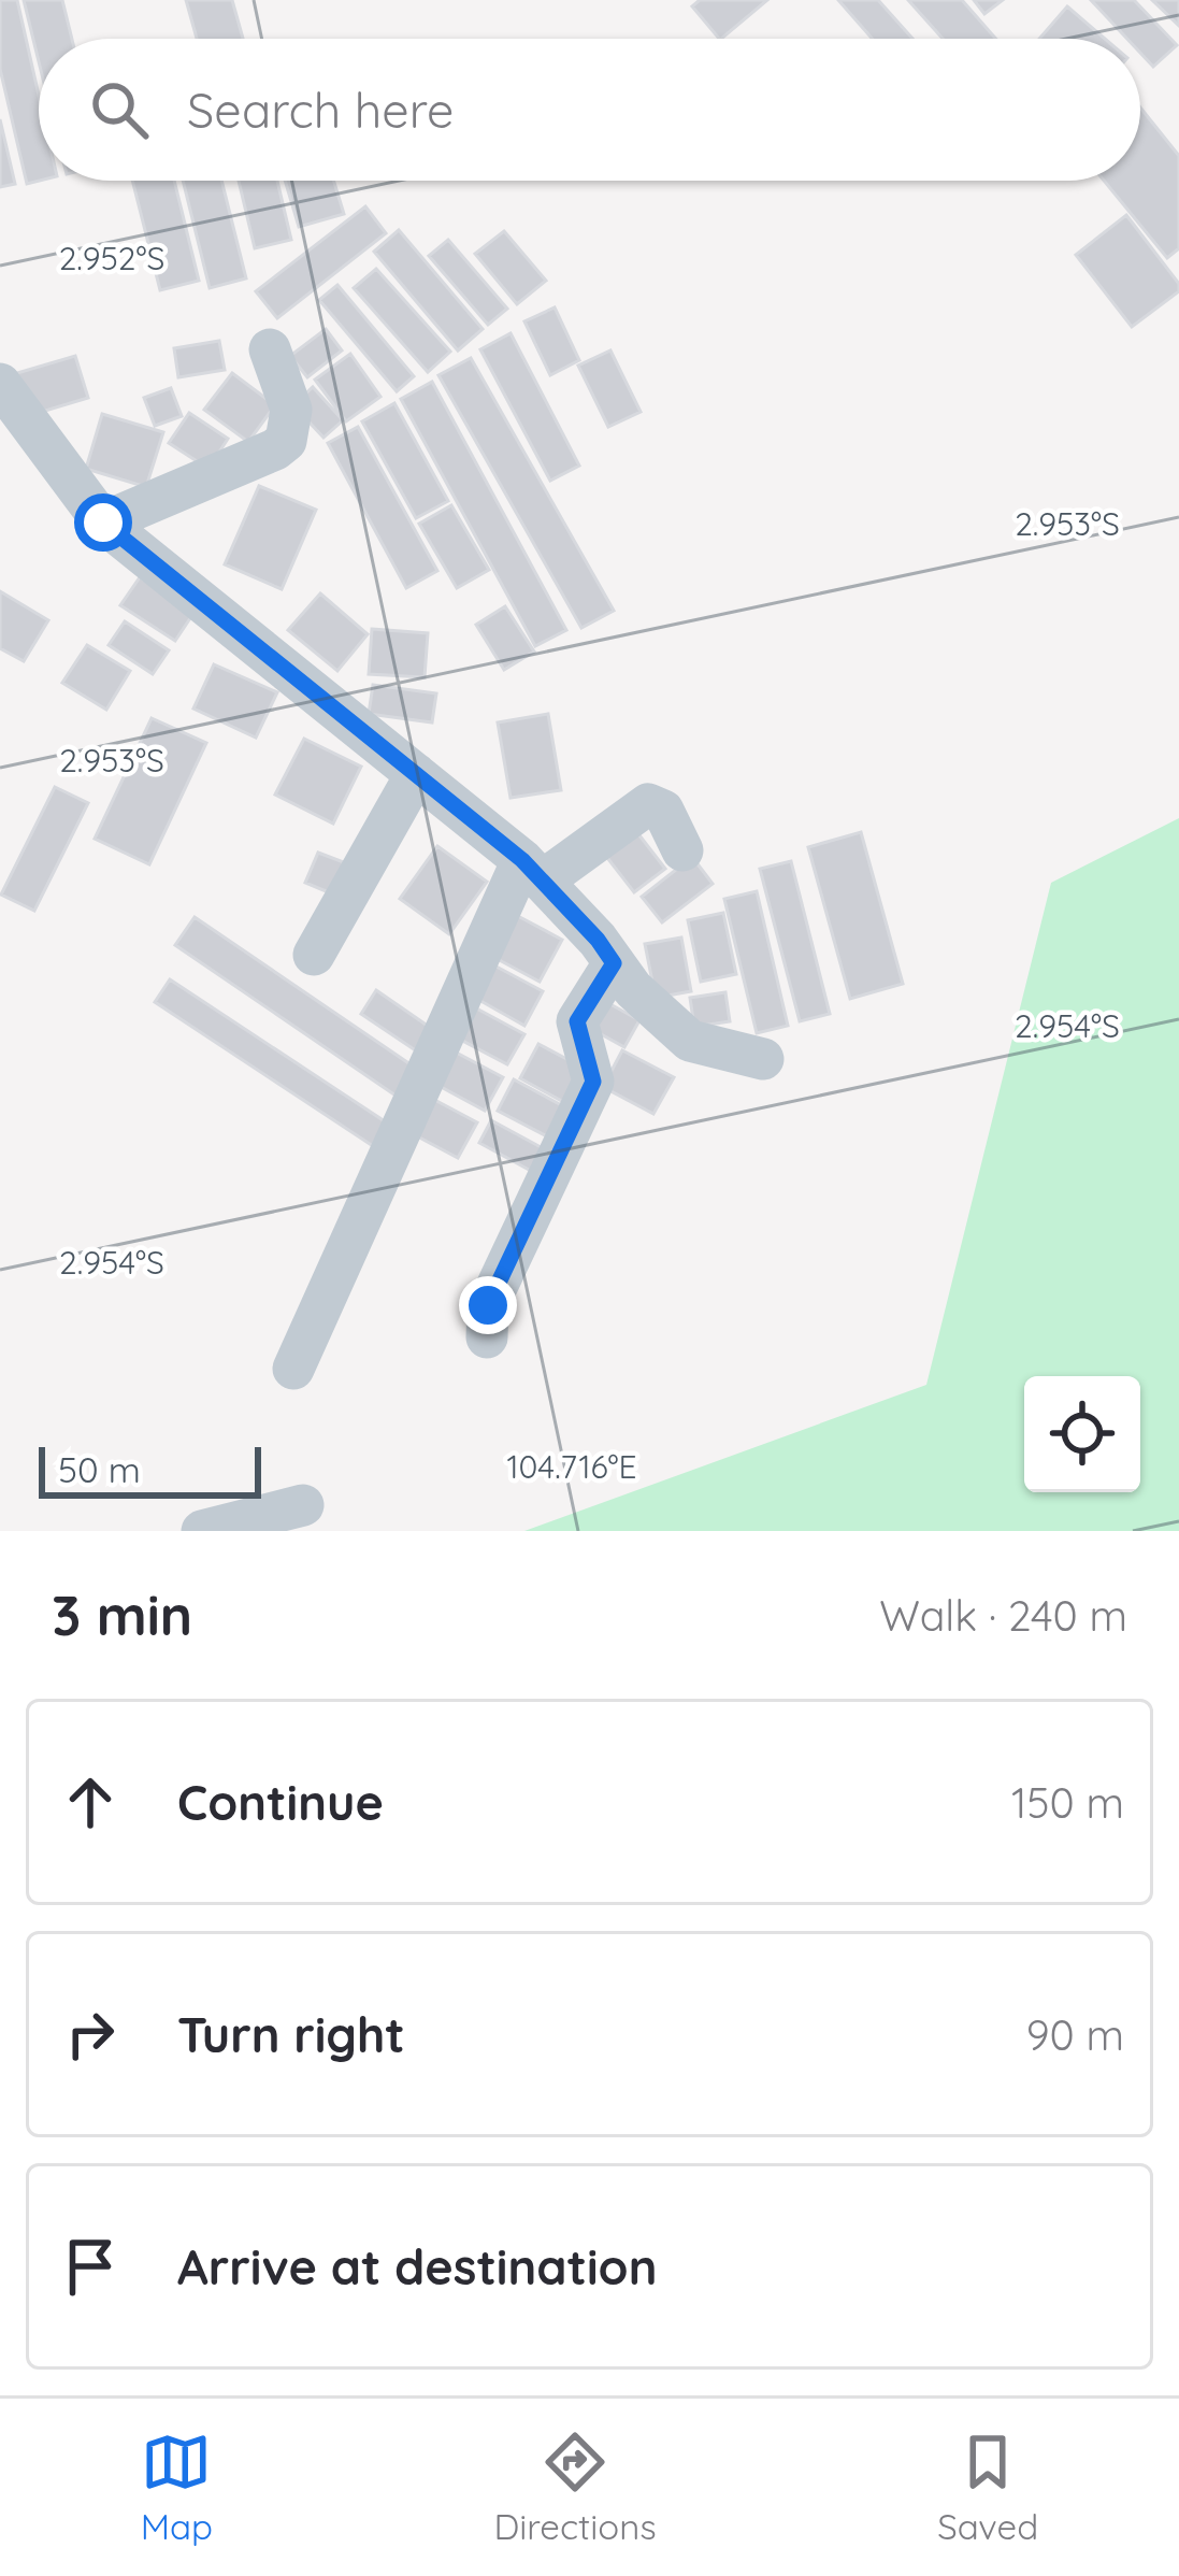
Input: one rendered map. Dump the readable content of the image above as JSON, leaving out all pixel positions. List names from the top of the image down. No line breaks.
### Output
{"scale_bar":"50 m","page":{"search":"Search here","scale":"50 m","heading":["3 min","Walk · 240 m"],"list":[["Continue","150 m"],["Turn right","90 m"],"Arrive at destination"],"nav":["Map","Directions","Saved"]},"coordinates":["2.952°S","2.953°S","2.954°S","104.716°E"]}
